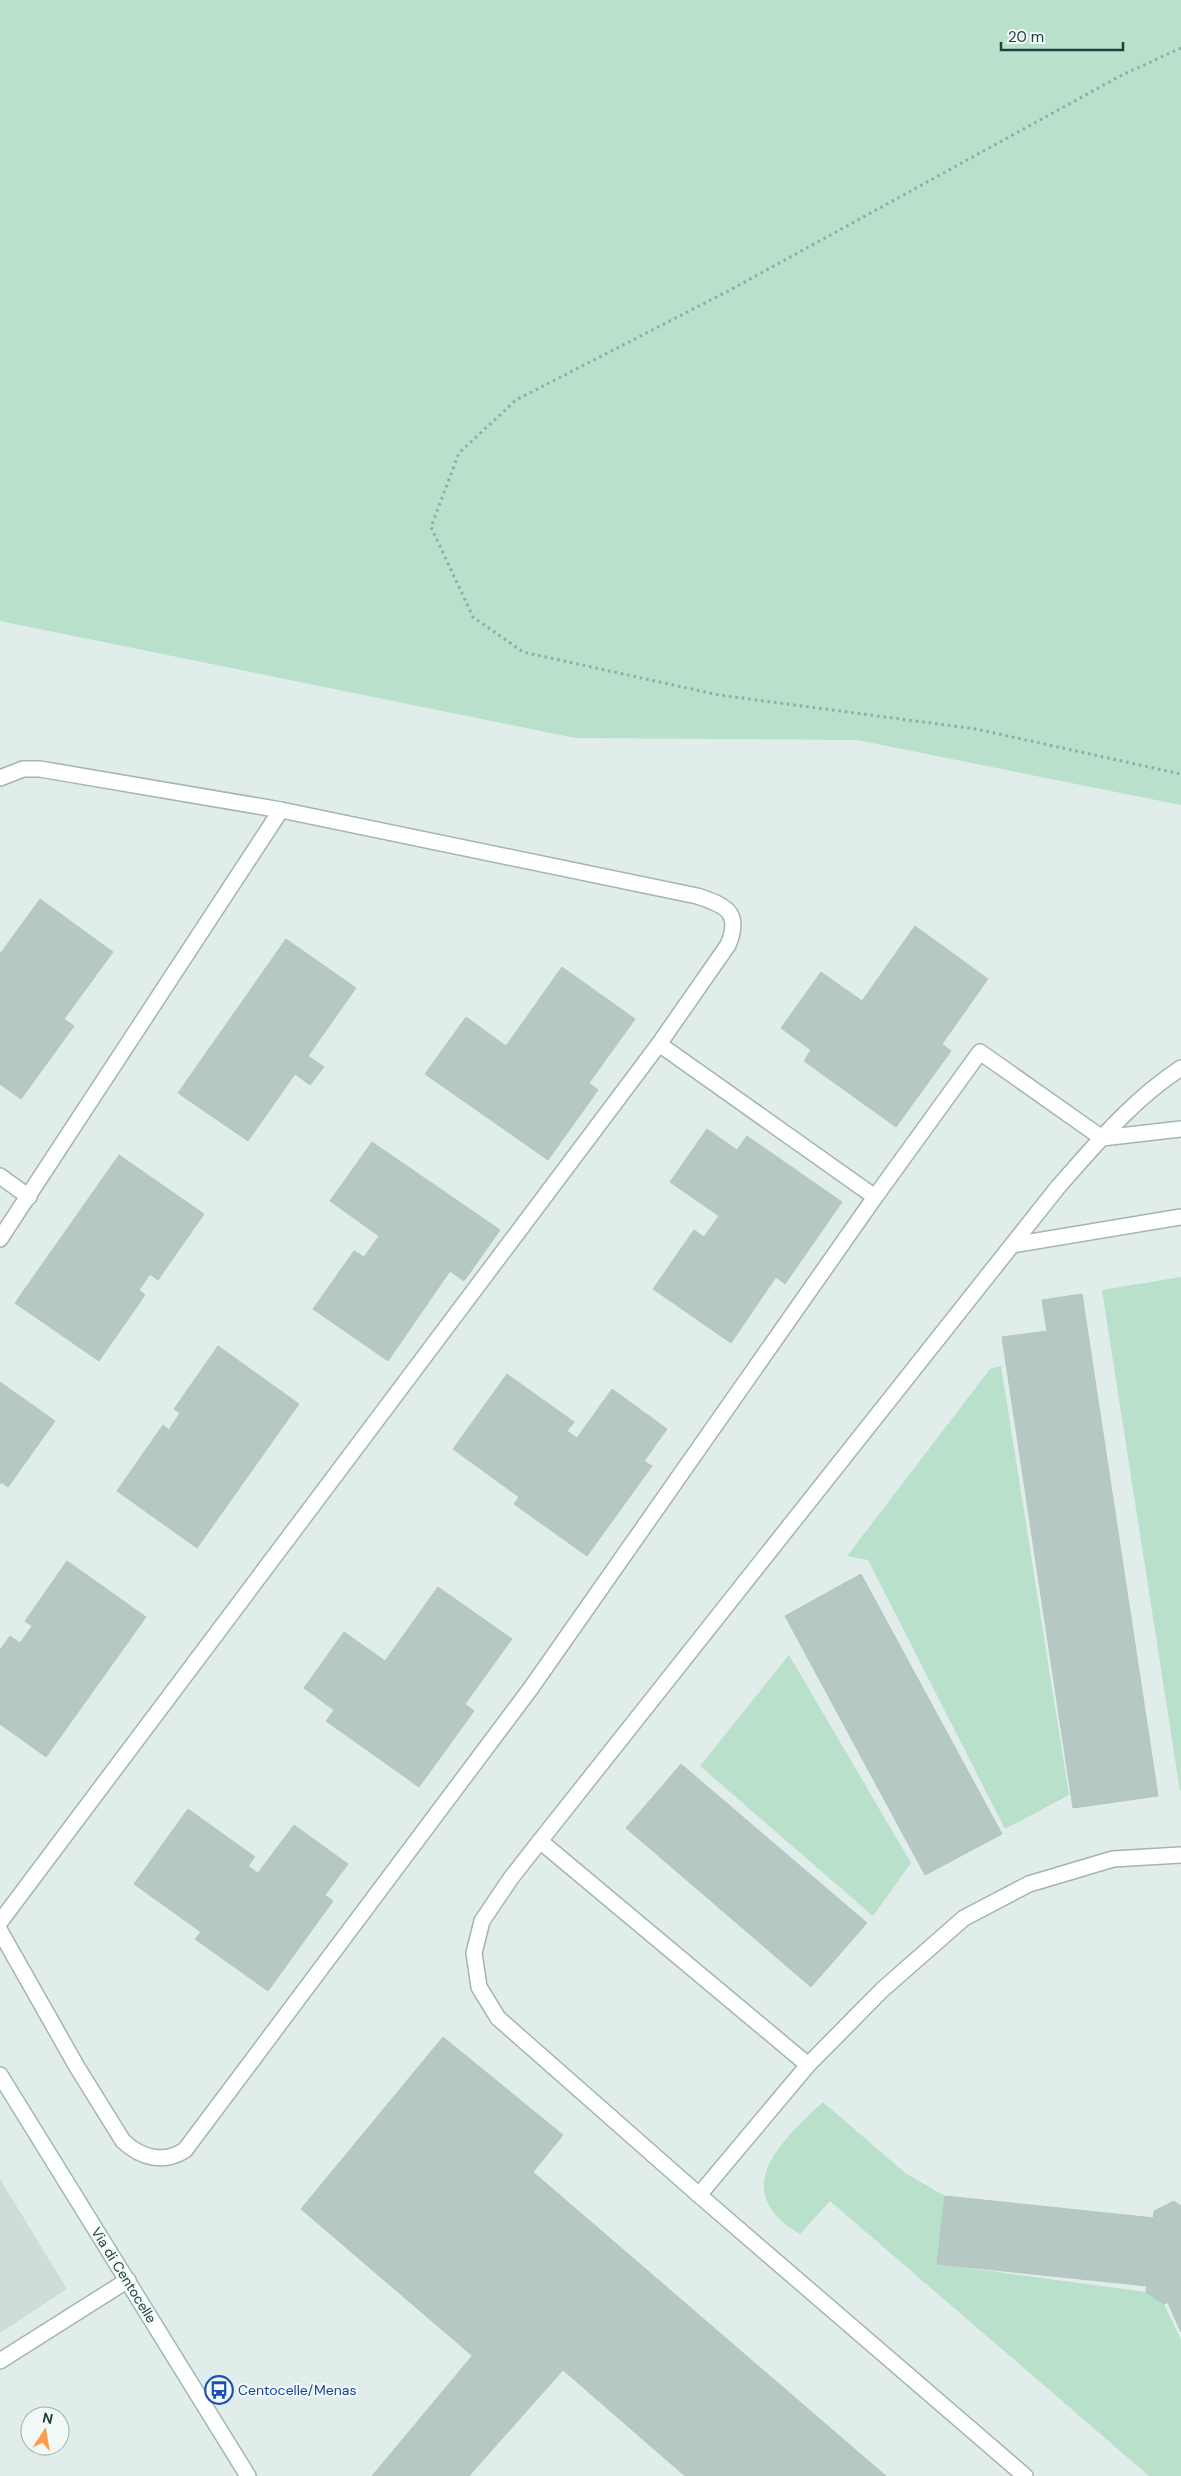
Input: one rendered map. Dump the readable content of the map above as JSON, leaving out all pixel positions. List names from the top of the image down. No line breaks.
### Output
{"streets":{"street":["Via di Centocelle"]},"places":{"bus stop":["Centocelle/Menas"]},"scale_bar":"20 m","north":"top"}
